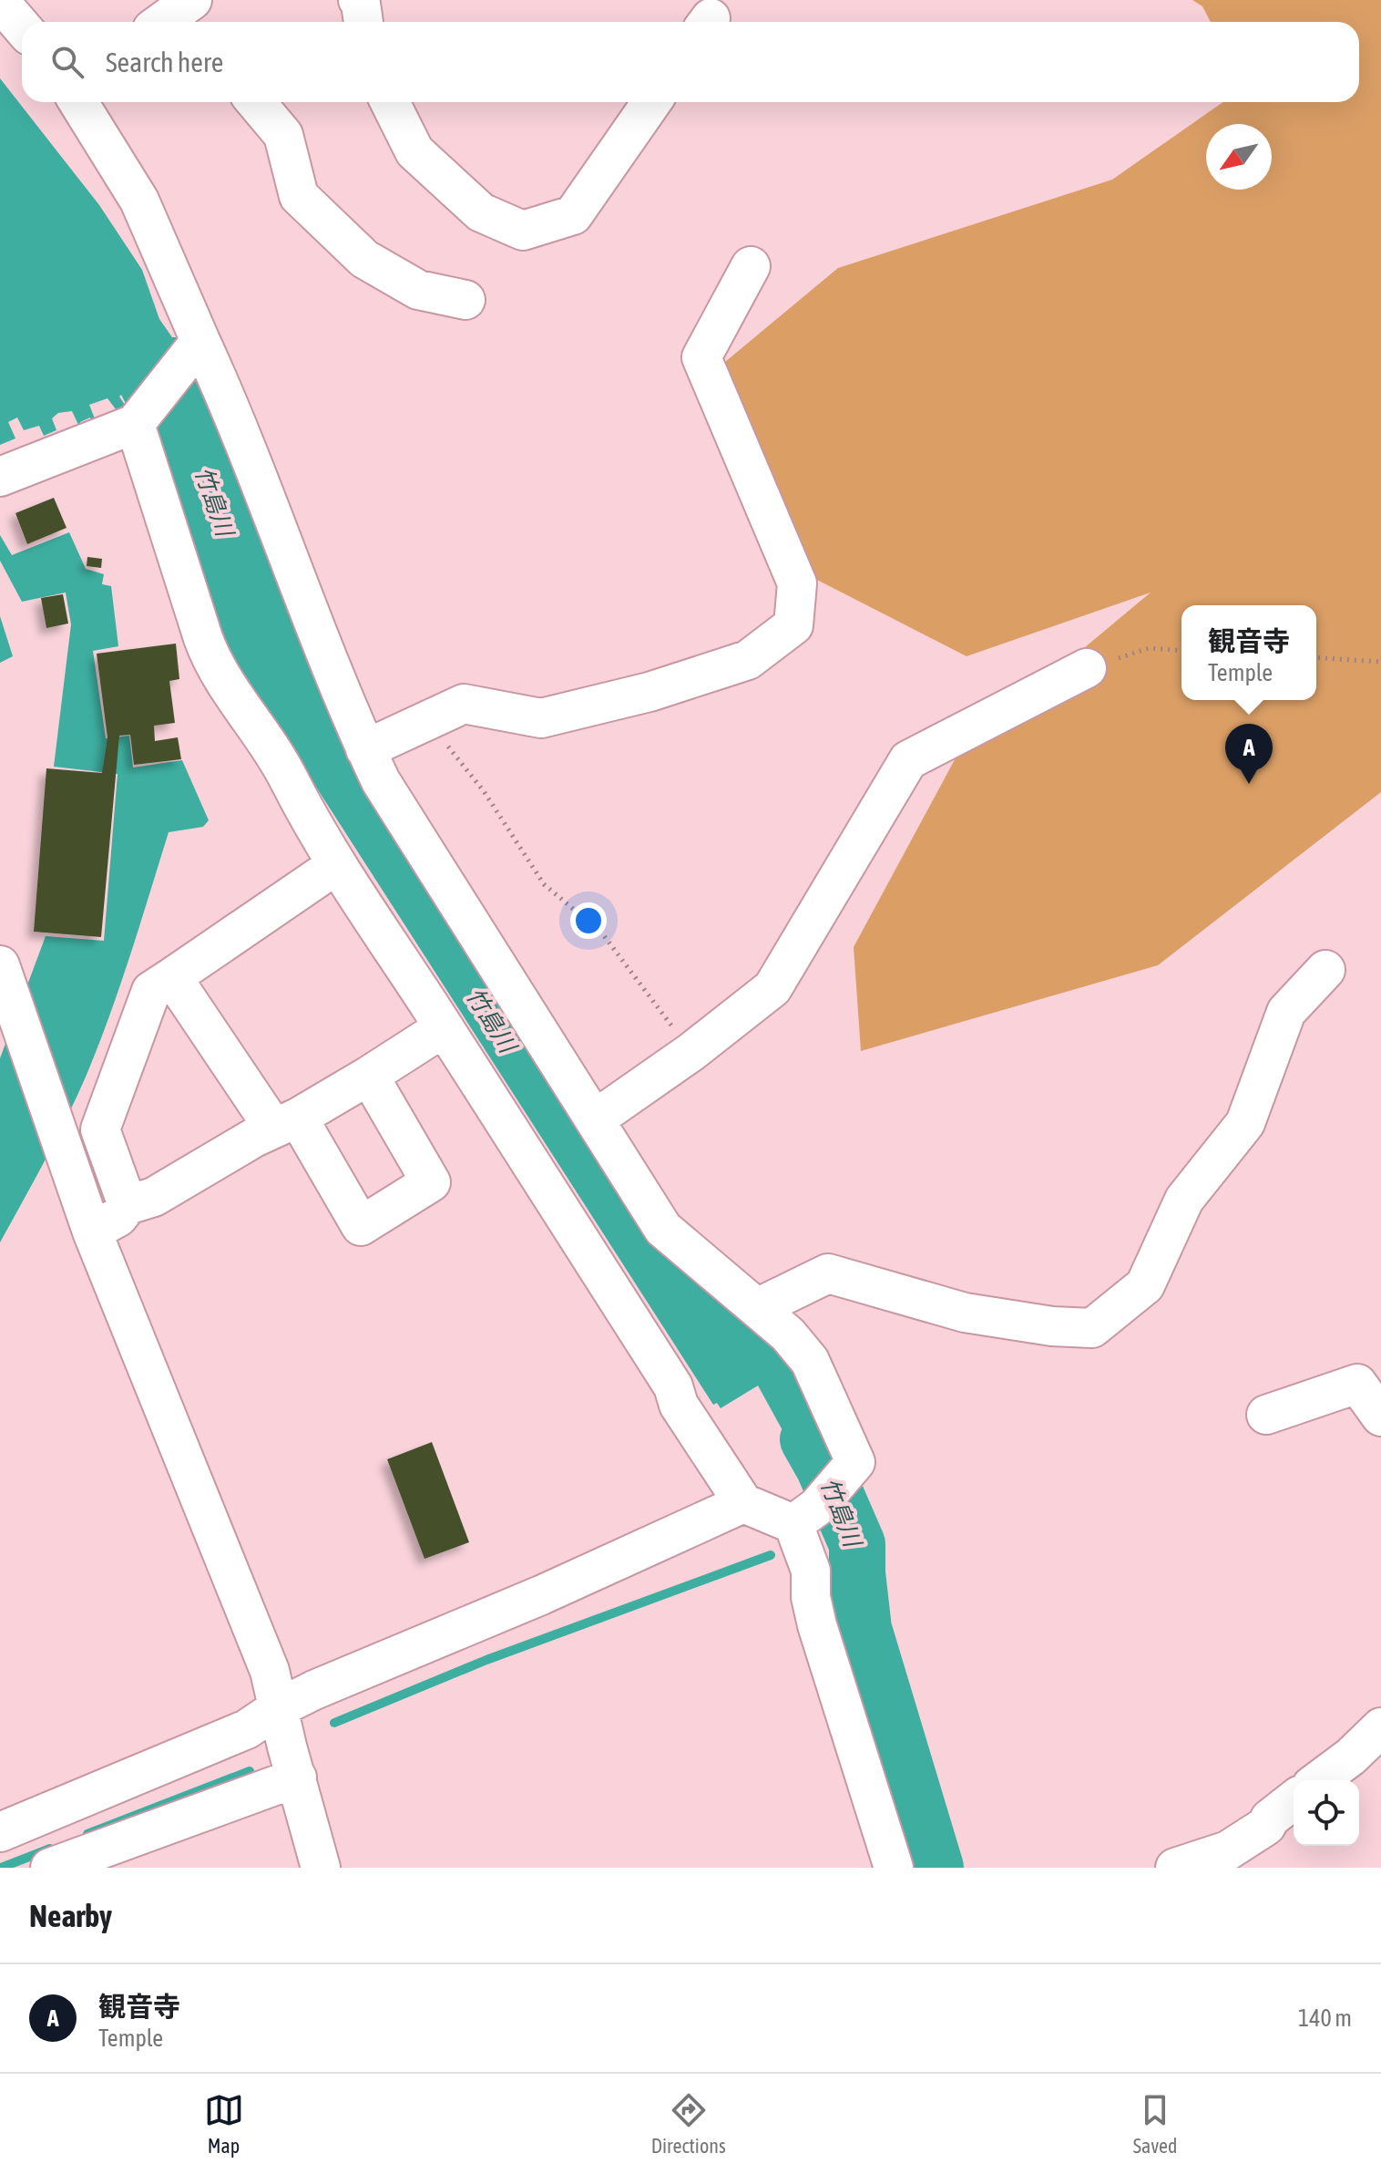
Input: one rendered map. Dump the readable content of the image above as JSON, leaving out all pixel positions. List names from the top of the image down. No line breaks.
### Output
{"water":["竹島川"],"north":"bottom left","page":{"search":"Search here","popup":["観音寺","Temple"],"pins":"A","heading":"Nearby","list":[{"mark":"A","name":"観音寺","note":"Temple","value":"140 m"}],"nav":["Map","Directions","Saved"]}}
